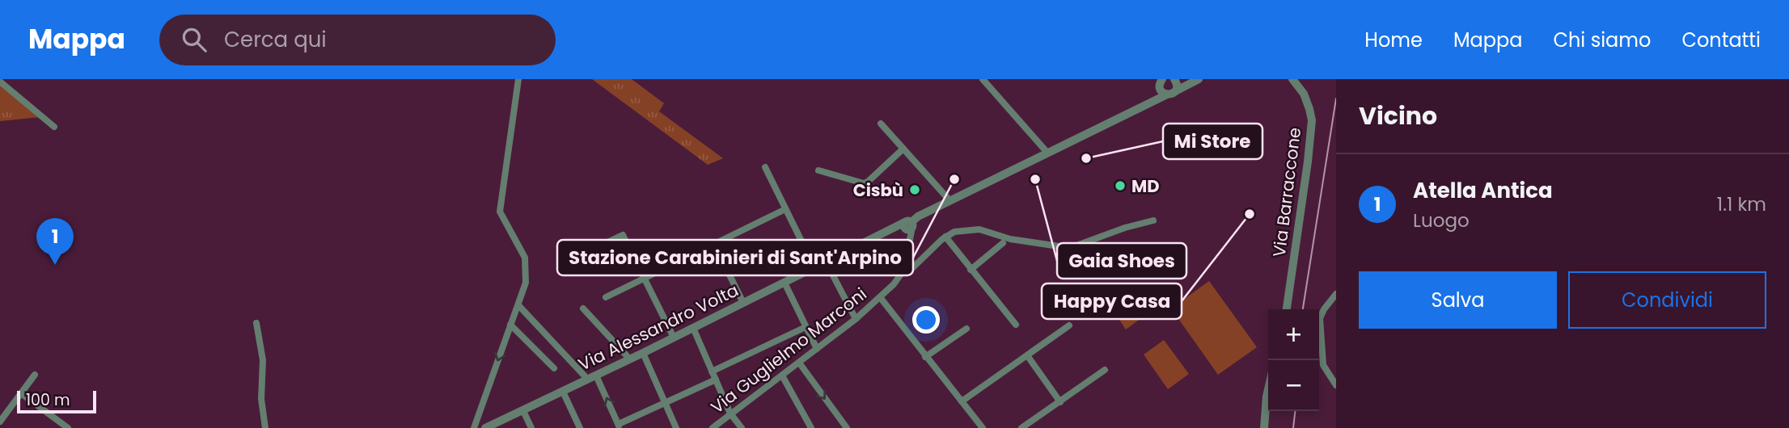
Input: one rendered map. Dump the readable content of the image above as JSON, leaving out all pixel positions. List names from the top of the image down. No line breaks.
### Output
{"streets":{"street":["Via Barraccone","Via Alessandro Volta","Via Guglielmo Marconi"]},"crossings":[["Via Alessandro Volta","Via Guglielmo Marconi"]],"places":["Mi Store","Stazione Carabinieri di Sant'Arpino","Gaia Shoes","MD","Cisbù","Happy Casa"],"scale_bar":"100 m","page":{"header":"Mappa","search":"Cerca qui","nav":["Home","Mappa","Chi siamo","Contatti"],"heading":"Vicino","list":[{"mark":"1","name":"Atella Antica","note":"Luogo","value":"1.1 km"}],"pins":"1","buttons":["Salva","Condividi"],"map_buttons":["+","−"],"scale":"100 m"}}
